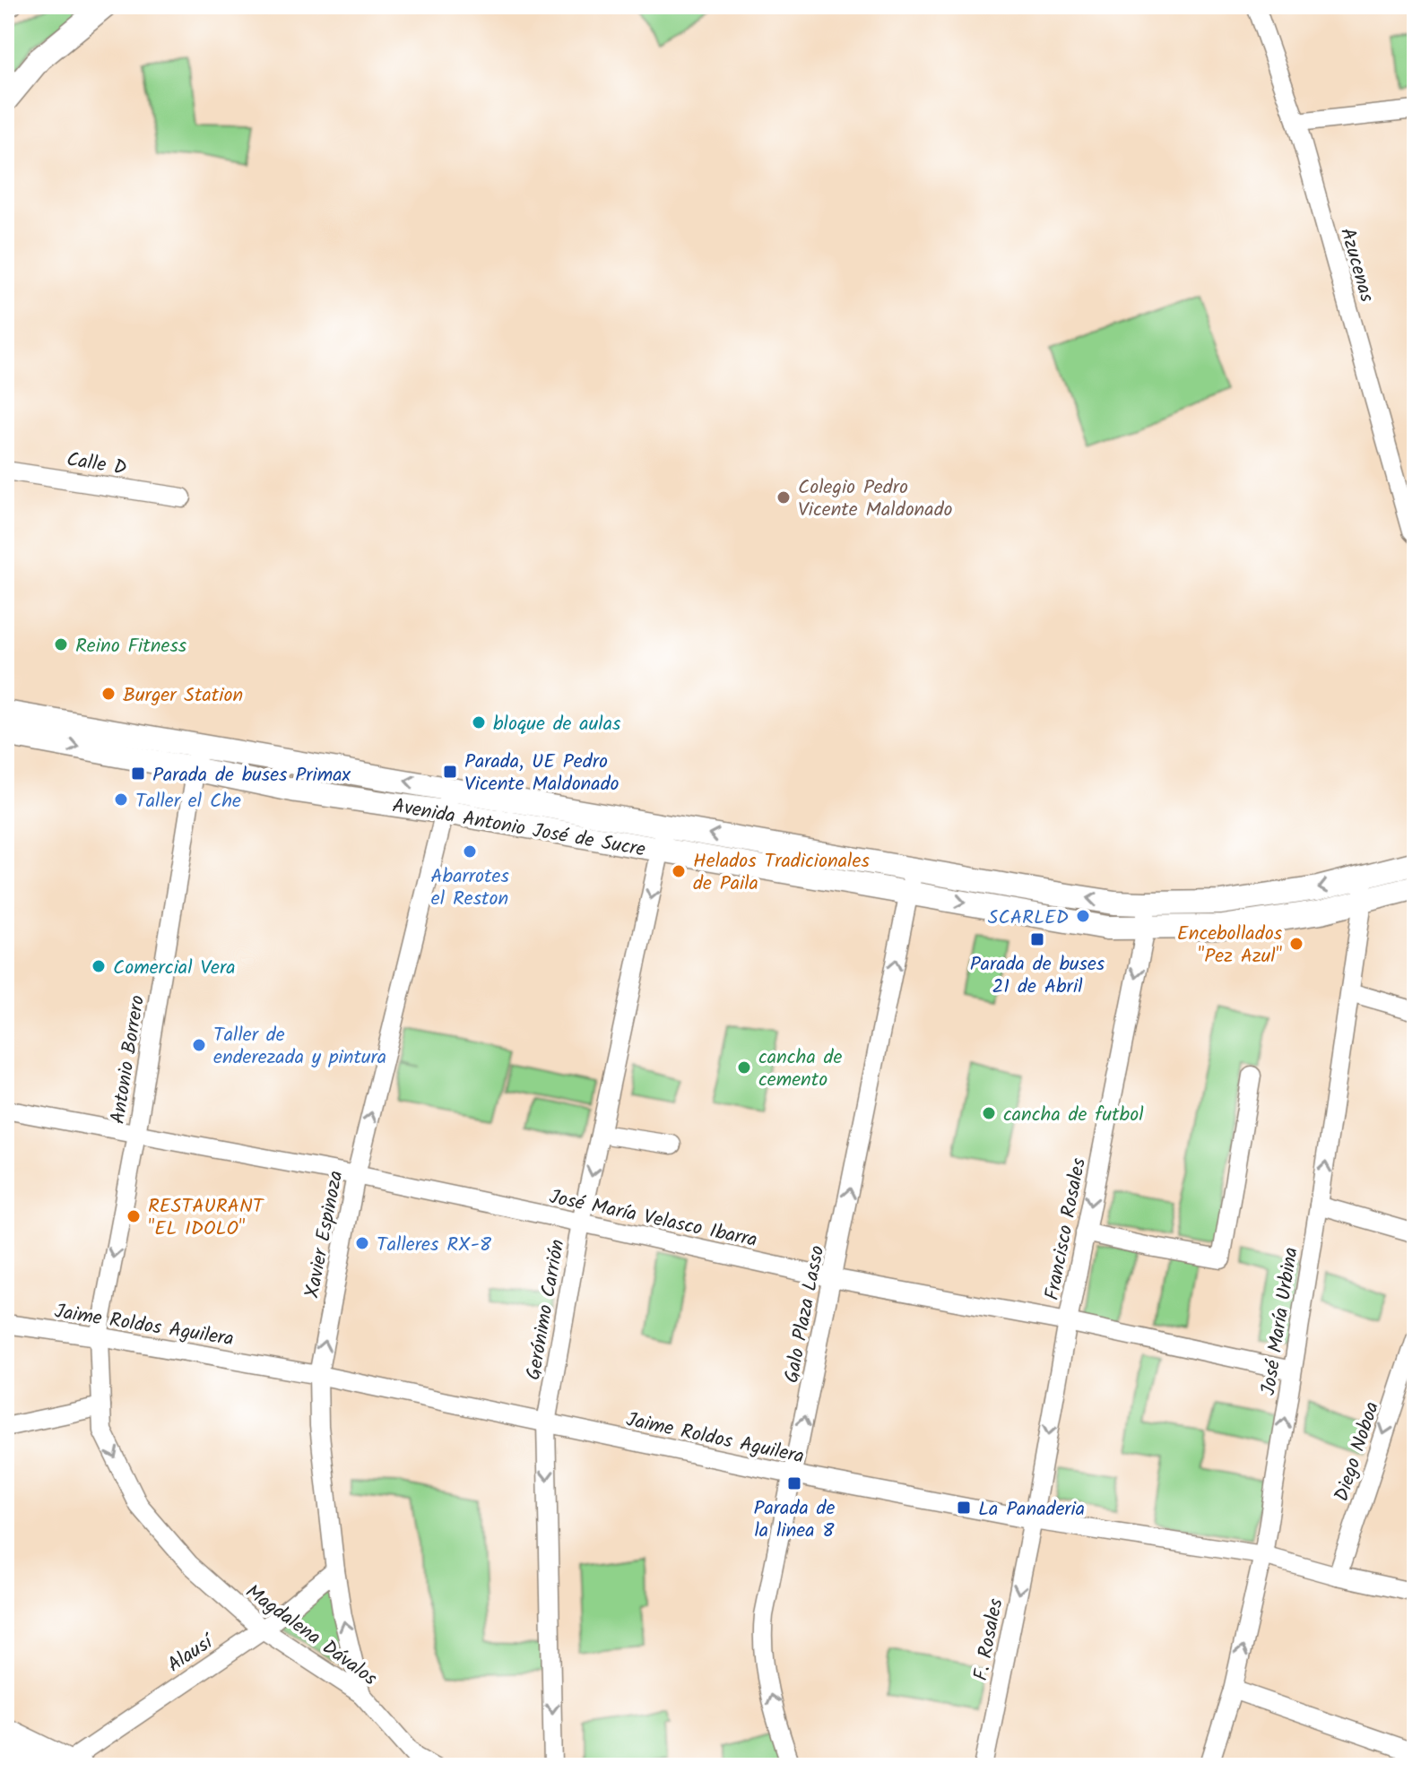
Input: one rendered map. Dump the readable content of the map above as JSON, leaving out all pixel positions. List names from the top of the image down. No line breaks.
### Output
{"streets":{"main road":["Avenida Antonio José de Sucre"],"street":["Azucenas","Calle D","Antonio Borrero","José María Velasco Ibarra","Francisco Rosales","Xavier Espinoza","Gerónimo Carrión","Galo Plaza Lasso","José María Urbina","Jaime Roldos Aguilera","Diego Noboa","Magdalena Dávalos","F. Rosales","Alausí"]},"crossings":[["Avenida Antonio José de Sucre","Antonio Borrero"],["Avenida Antonio José de Sucre","Francisco Rosales"],["Avenida Antonio José de Sucre","Xavier Espinoza"],["Avenida Antonio José de Sucre","Gerónimo Carrión"],["Avenida Antonio José de Sucre","Galo Plaza Lasso"],["Avenida Antonio José de Sucre","José María Urbina"],["Antonio Borrero","José María Velasco Ibarra"],["Antonio Borrero","Jaime Roldos Aguilera"],["Antonio Borrero","Magdalena Dávalos"],["José María Velasco Ibarra","Francisco Rosales"],["José María Velasco Ibarra","Xavier Espinoza"],["José María Velasco Ibarra","Gerónimo Carrión"],["José María Velasco Ibarra","Galo Plaza Lasso"],["José María Velasco Ibarra","José María Urbina"],["Francisco Rosales","Jaime Roldos Aguilera"],["Francisco Rosales","F. Rosales"],["Xavier Espinoza","Jaime Roldos Aguilera"],["Xavier Espinoza","Magdalena Dávalos"],["Xavier Espinoza","Alausí"],["Gerónimo Carrión","Jaime Roldos Aguilera"],["Galo Plaza Lasso","Jaime Roldos Aguilera"],["José María Urbina","Jaime Roldos Aguilera"],["Jaime Roldos Aguilera","Diego Noboa"],["Jaime Roldos Aguilera","Magdalena Dávalos"],["Jaime Roldos Aguilera","F. Rosales"],["Magdalena Dávalos","Alausí"]],"one_way":["Francisco Rosales","Xavier Espinoza","Gerónimo Carrión","Galo Plaza Lasso","José María Urbina","Diego Noboa","Magdalena Dávalos","F. Rosales"],"places":{"other":["Colegio Pedro Vicente Maldonado","Reino Fitness","Burger Station","bloque de aulas","Taller el Che","Abarrotes el Reston","Helados Tradicionales de Paila","SCARLED","Encebollados \"Pez Azul\"","Comercial Vera","Taller de enderezada y pintura","cancha de cemento","cancha de futbol","RESTAURANT \"EL IDOLO\"","Talleres RX-8"],"transit":["Parada, UE Pedro Vicente Maldonado","Parada de buses Primax","Parada de buses 21 de Abril","Parada de la linea 8","La Panaderia"]}}
